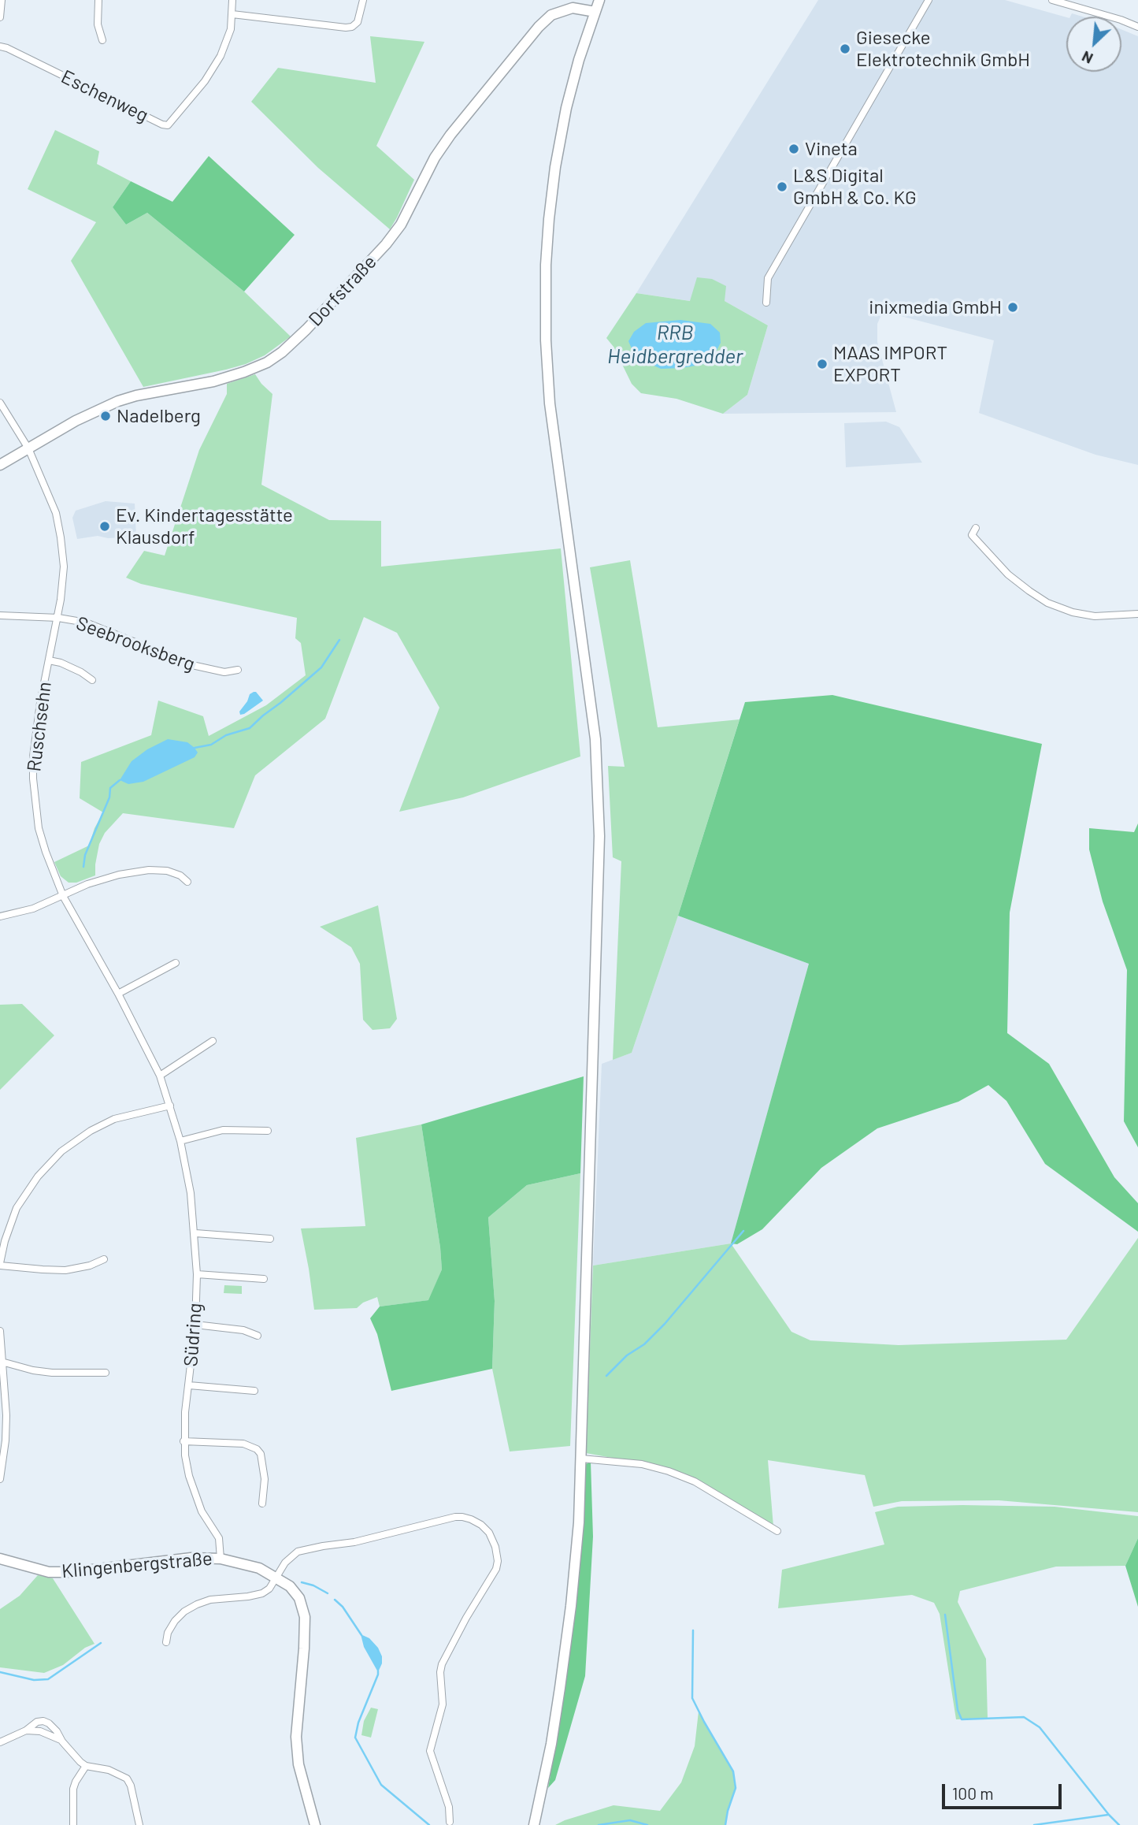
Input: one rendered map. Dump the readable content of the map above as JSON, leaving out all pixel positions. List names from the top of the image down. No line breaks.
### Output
{"streets":{"main road":["Dorfstraße","Klingenbergstraße"],"street":["Eschenweg","Seebrooksberg","Ruschsehn","Südring"]},"crossings":[["Dorfstraße","Ruschsehn"],["Seebrooksberg","Ruschsehn"],["Ruschsehn","Südring"],["Südring","Klingenbergstraße"]],"water":["RRB Heidbergredder"],"places":["Giesecke Elektrotechnik GmbH","Vineta","L&S Digital GmbH & Co. KG","inixmedia GmbH","MAAS IMPORT EXPORT","Nadelberg","Ev. Kindertagesstätte Klausdorf"],"scale_bar":"100 m","north":"bottom left"}
